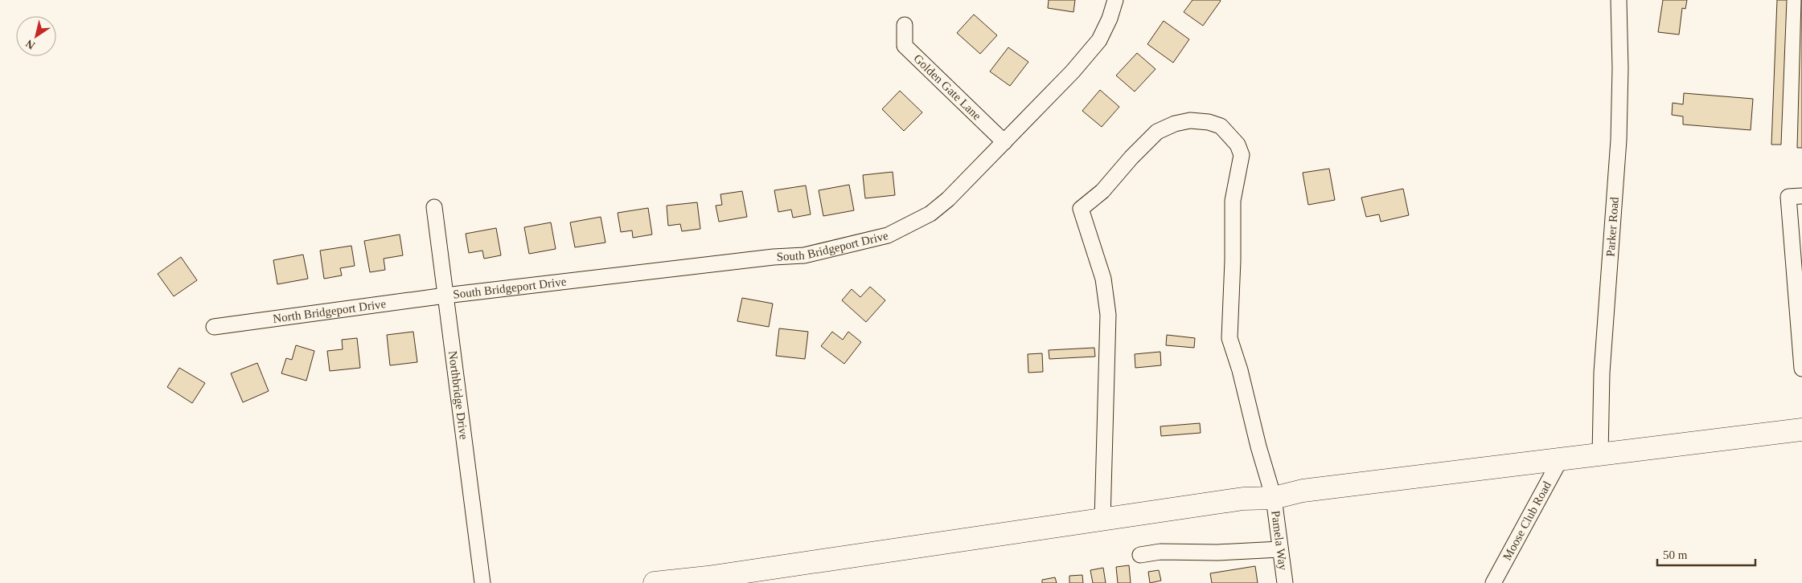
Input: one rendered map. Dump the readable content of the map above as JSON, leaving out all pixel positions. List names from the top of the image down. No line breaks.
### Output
{"streets":{"street":["Golden Gate Lane","Parker Road","South Bridgeport Drive","North Bridgeport Drive","Northbridge Drive","Moose Club Road","Pamela Way"]},"crossings":[["Golden Gate Lane","South Bridgeport Drive"],["South Bridgeport Drive","North Bridgeport Drive"],["South Bridgeport Drive","Northbridge Drive"],["North Bridgeport Drive","Northbridge Drive"]],"scale_bar":"50 m","north":"bottom left"}
